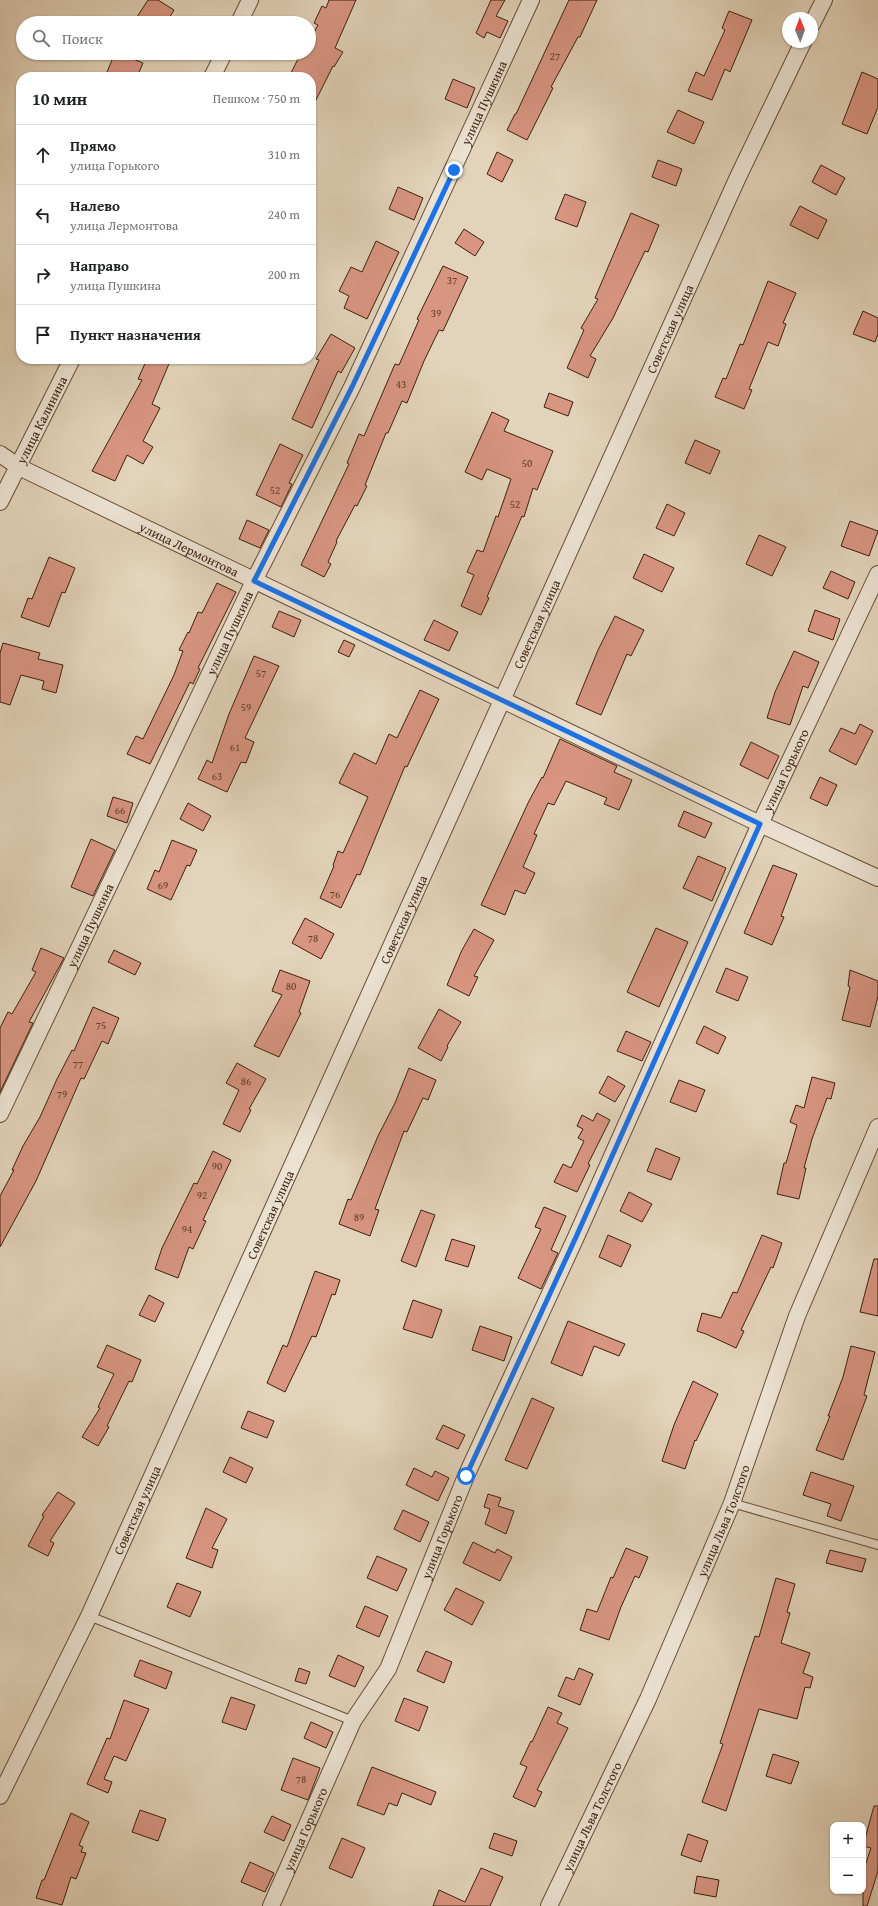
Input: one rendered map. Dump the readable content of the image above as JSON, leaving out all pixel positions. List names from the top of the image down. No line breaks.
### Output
{"streets":{"street":["улица Пушкина","Советская улица","улица Калинина","улица Лермонтова","улица Горького","улица Льва Толстого"]},"crossings":[["улица Пушкина","улица Лермонтова"],["Советская улица","улица Лермонтова"],["улица Калинина","улица Лермонтова"],["улица Лермонтова","улица Горького"]],"house_numbers":["27","37","39","43","50","52","52","57","59","61","63","66","69","76","78","80","75","77","86","79","90","92","89","94","78"],"north":"top","page":{"search":"Поиск","heading":["10 мин","Пешком · 750 m"],"list":[["Прямо","улица Горького","310 m"],["Налево","улица Лермонтова","240 m"],["Направо","улица Пушкина","200 m"],"Пункт назначения"],"map_buttons":["+","−"]}}
